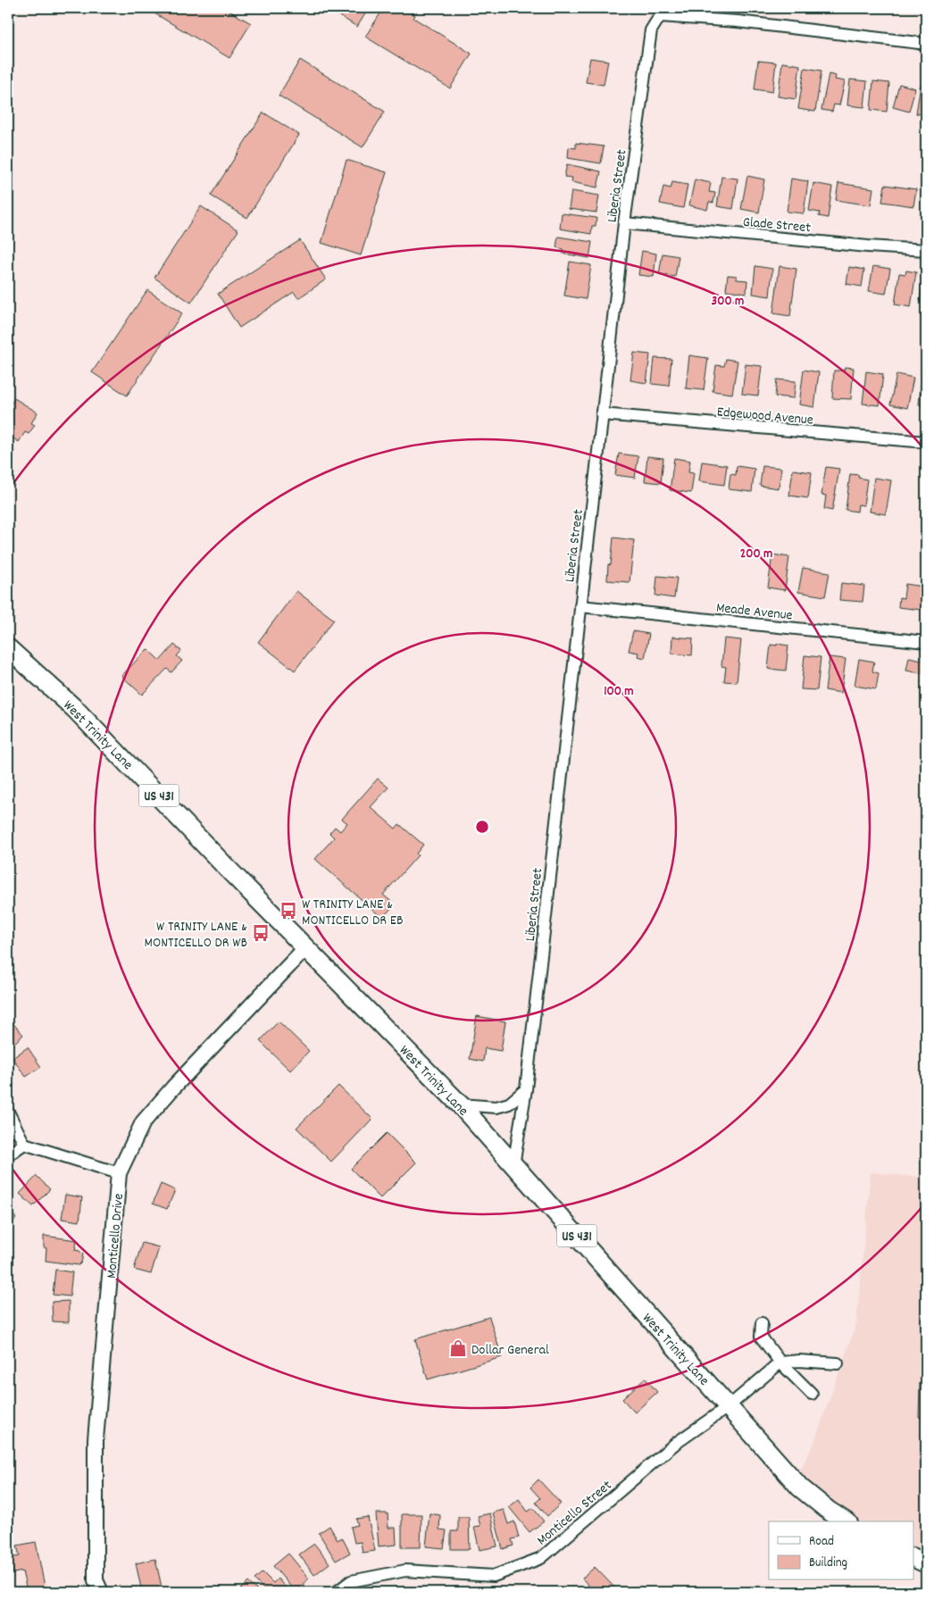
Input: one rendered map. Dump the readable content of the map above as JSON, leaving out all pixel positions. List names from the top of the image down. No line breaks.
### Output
{"streets":{"main road":["West Trinity Lane","US 431"],"street":["Liberia Street","Glade Street","Edgewood Avenue","Meade Avenue","Monticello Drive","Monticello Street"]},"crossings":[["Liberia Street","Glade Street"],["Liberia Street","Edgewood Avenue"],["Liberia Street","Meade Avenue"],["Liberia Street","West Trinity Lane"],["West Trinity Lane","Monticello Drive"],["West Trinity Lane","Monticello Street"]],"places":{"bus stop":["W TRINITY LANE & MONTICELLO DR EB","W TRINITY LANE & MONTICELLO DR WB"],"shop":["Dollar General"]},"legend":["Road","Building"],"rings":["300 m","200 m","100 m"]}
